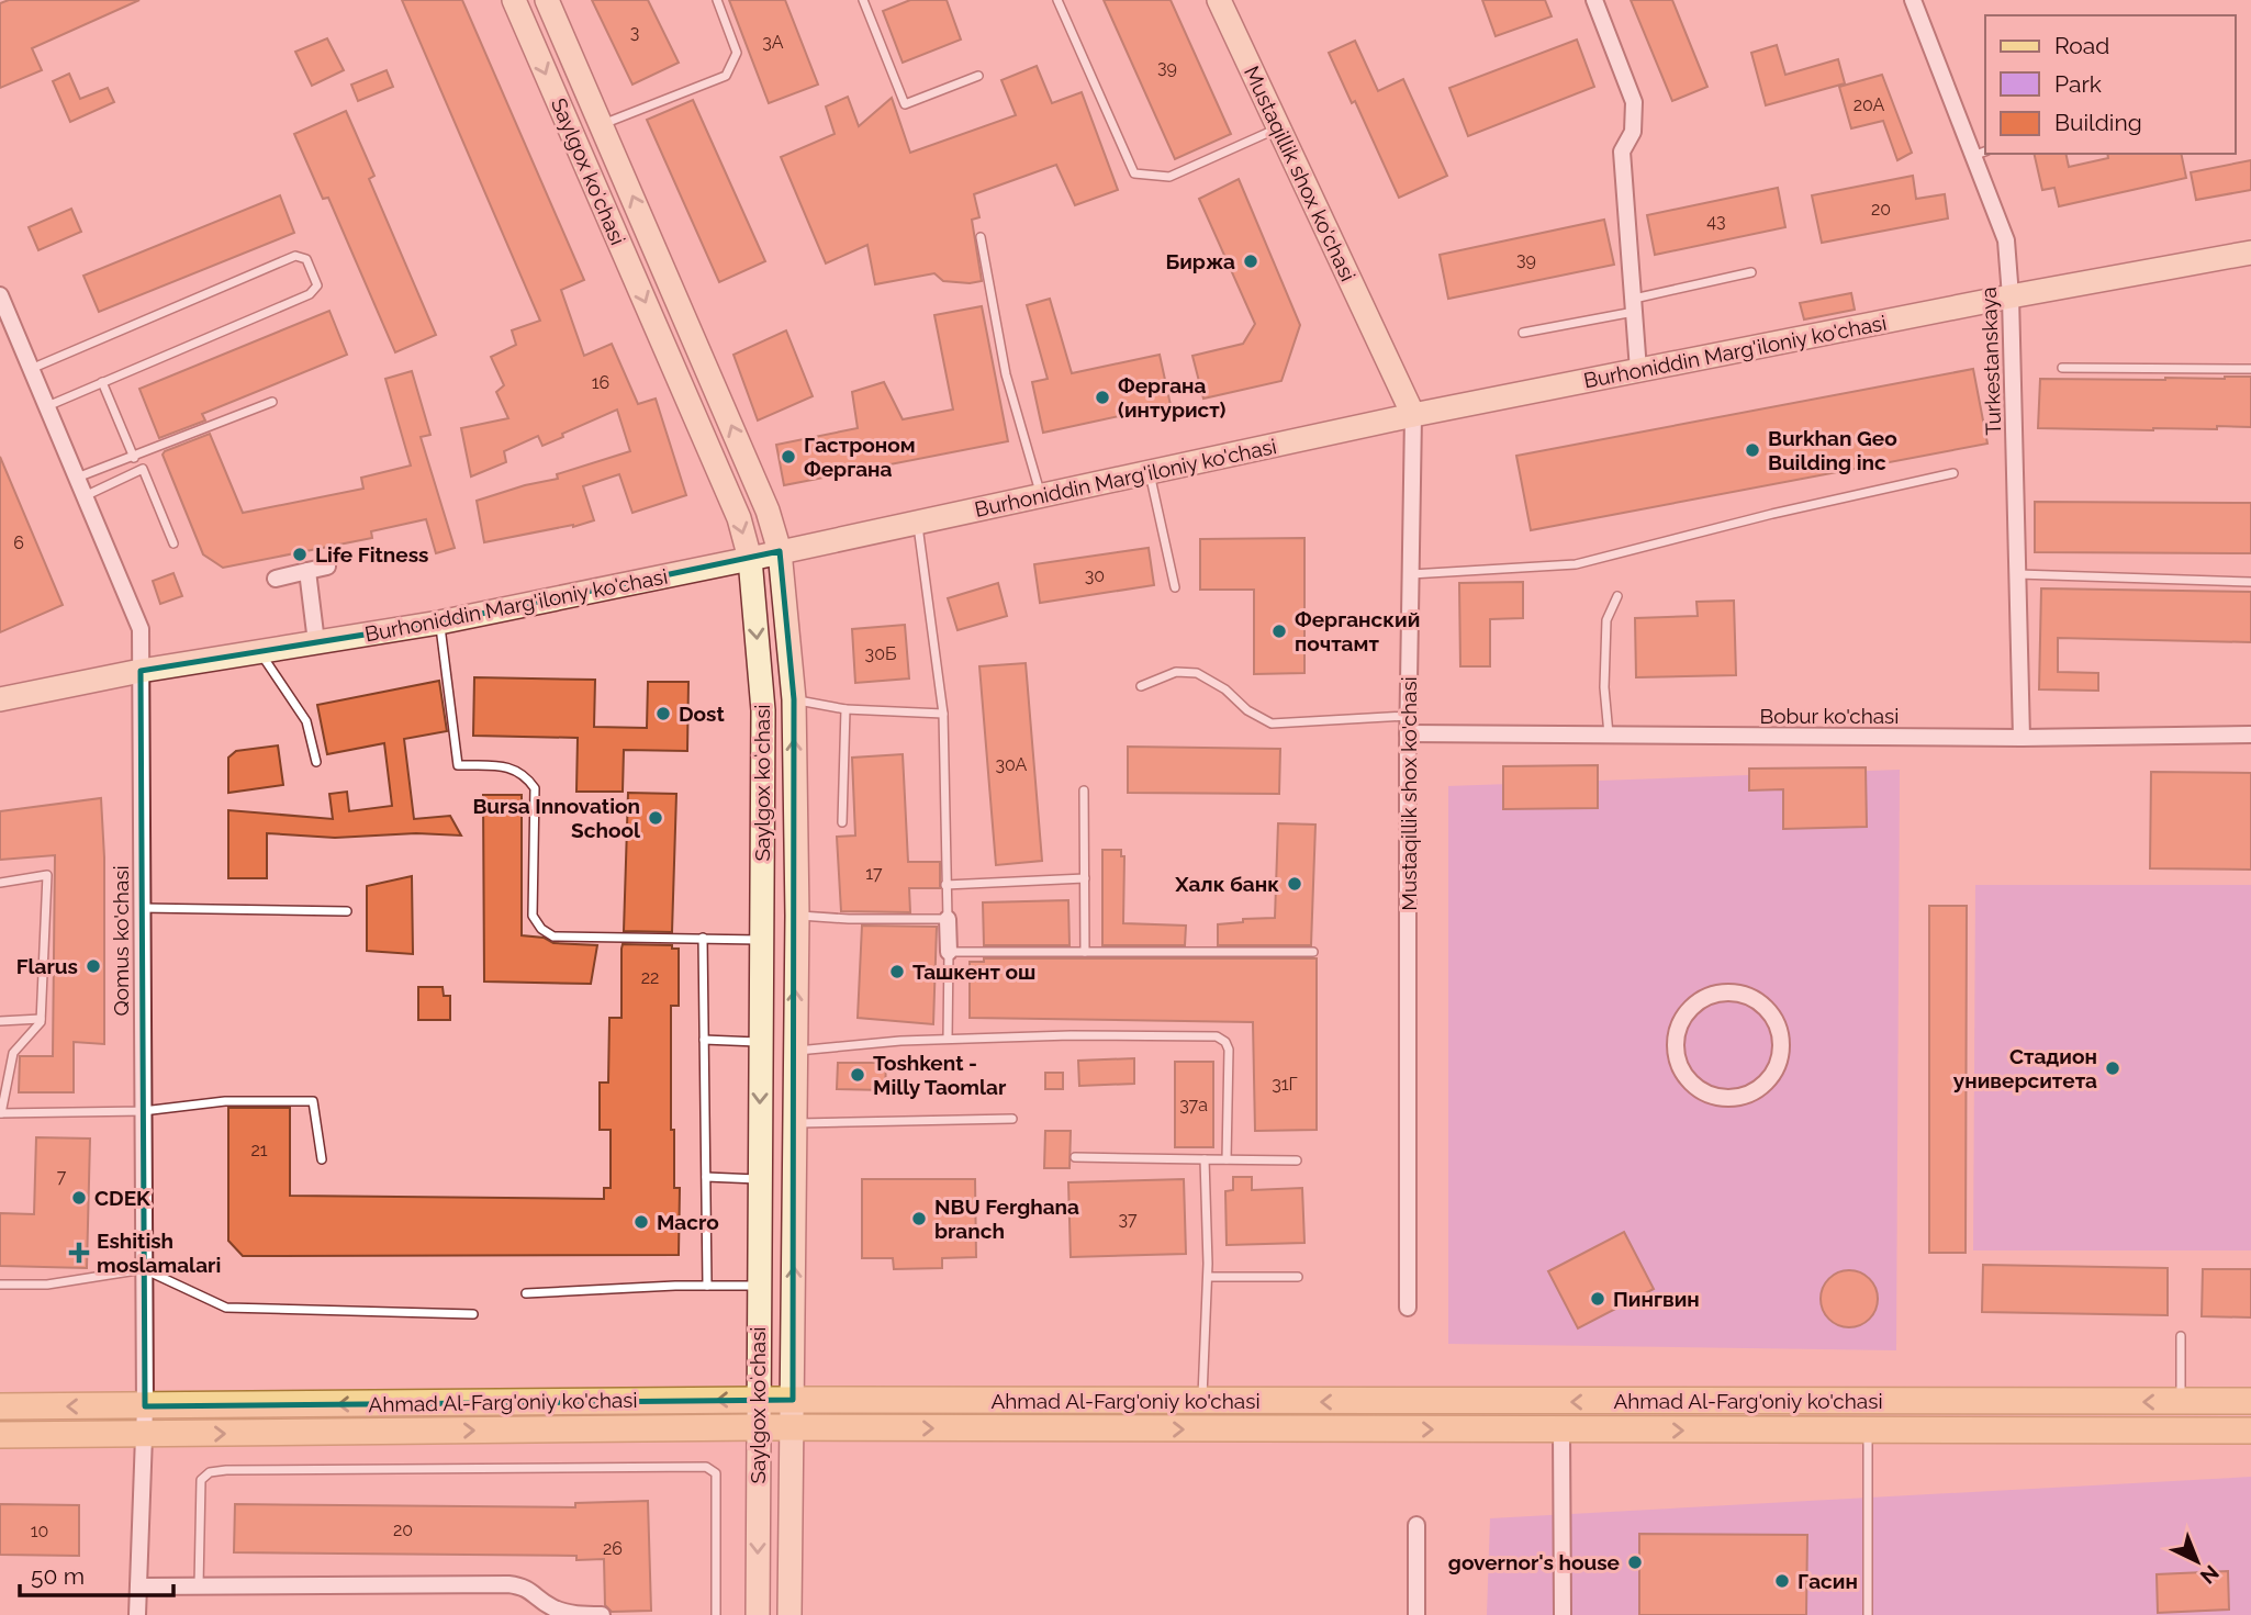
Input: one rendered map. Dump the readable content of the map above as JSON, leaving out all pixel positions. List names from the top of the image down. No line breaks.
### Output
{"streets":{"main road":["Saylgox koʻchasi","Mustaqillik shox ko'chasi","Burhoniddin Marg'iloniy ko'chasi","Ahmad Al-Farg'oniy ko'chasi"],"street":["Turkestanskaya","Bobur ko'chasi","Qomus ko'chasi"]},"crossings":[["Saylgox koʻchasi","Burhoniddin Marg'iloniy ko'chasi"],["Saylgox koʻchasi","Ahmad Al-Farg'oniy ko'chasi"],["Mustaqillik shox ko'chasi","Burhoniddin Marg'iloniy ko'chasi"],["Mustaqillik shox ko'chasi","Bobur ko'chasi"],["Burhoniddin Marg'iloniy ko'chasi","Turkestanskaya"],["Burhoniddin Marg'iloniy ko'chasi","Qomus ko'chasi"],["Turkestanskaya","Bobur ko'chasi"],["Qomus ko'chasi","Ahmad Al-Farg'oniy ko'chasi"]],"places":{"other":["Биржа","Фергана (интурист)","Burkhan Geo Building inc","Гастроном Фергана","Life Fitness","Ферганский почтамт","Dost","Bursa Innovation School","Халк банк","Flarus","Ташкент ош","Стадион университета","Toshkent - Milly Taomlar","CDEK","NBU Ferghana branch","Macro","Пингвин","governor's house","Гасин"],"health":["Eshitish moslamalari"]},"house_numbers":["3","3А","39","20А","20","43","39","16","6","30","30Б","30А","17","22","31Г","37а","21","7","37","20","10","26"],"legend":["Road","Park","Building"],"scale_bar":"50 m","north":"bottom right"}
